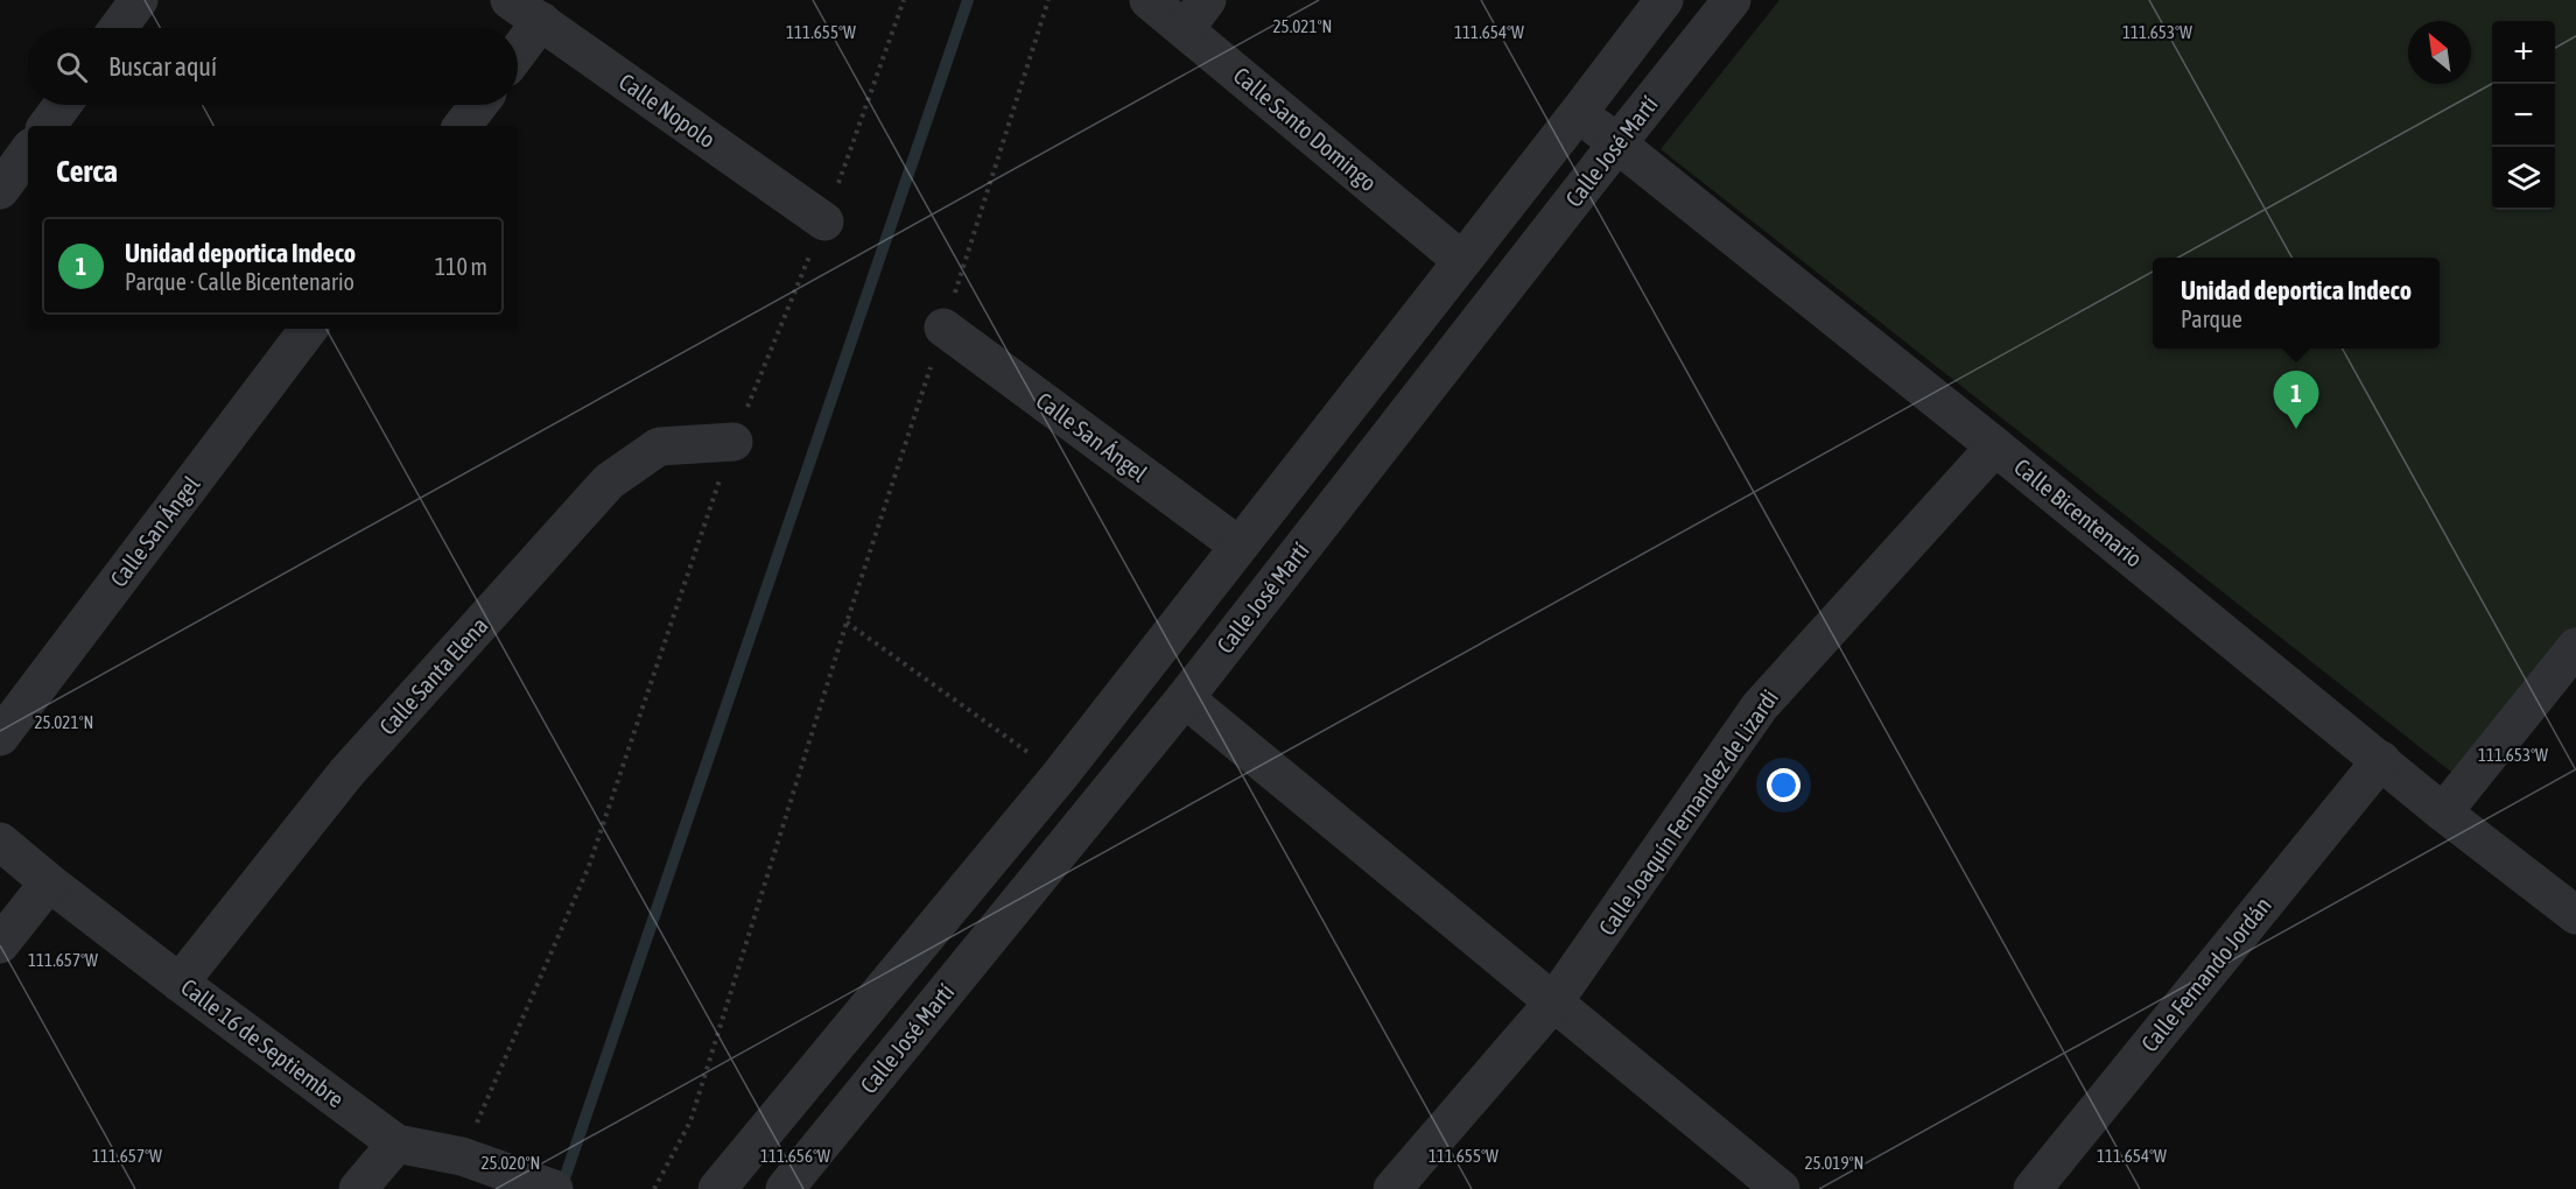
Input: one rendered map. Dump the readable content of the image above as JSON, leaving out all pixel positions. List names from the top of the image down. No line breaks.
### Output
{"streets":{"street":["Calle Nopolo","Calle Santo Domingo","Calle José Martí","Calle San Ángel","Calle Bicentenario","Calle Santa Elena","Calle Joaquín Fernandez de Lizardi","Calle Fernando Jordán","Calle 16 de Septiembre"]},"crossings":[["Calle José Martí","Calle Bicentenario"],["Calle Bicentenario","Calle Joaquín Fernandez de Lizardi"],["Calle Bicentenario","Calle Fernando Jordán"],["Calle Santa Elena","Calle 16 de Septiembre"]],"north":"top left","page":{"map_buttons":["+","−"],"search":"Buscar aquí","heading":"Cerca","list":[{"mark":"1","name":"Unidad deportica Indeco","note":"Parque · Calle Bicentenario","value":"110 m"}],"popup":["Unidad deportica Indeco","Parque"],"pins":"1"},"coordinates":["25.021°N","111.655°W","111.654°W","111.653°W","111.657°W","111.656°W","25.020°N","25.019°N"]}
